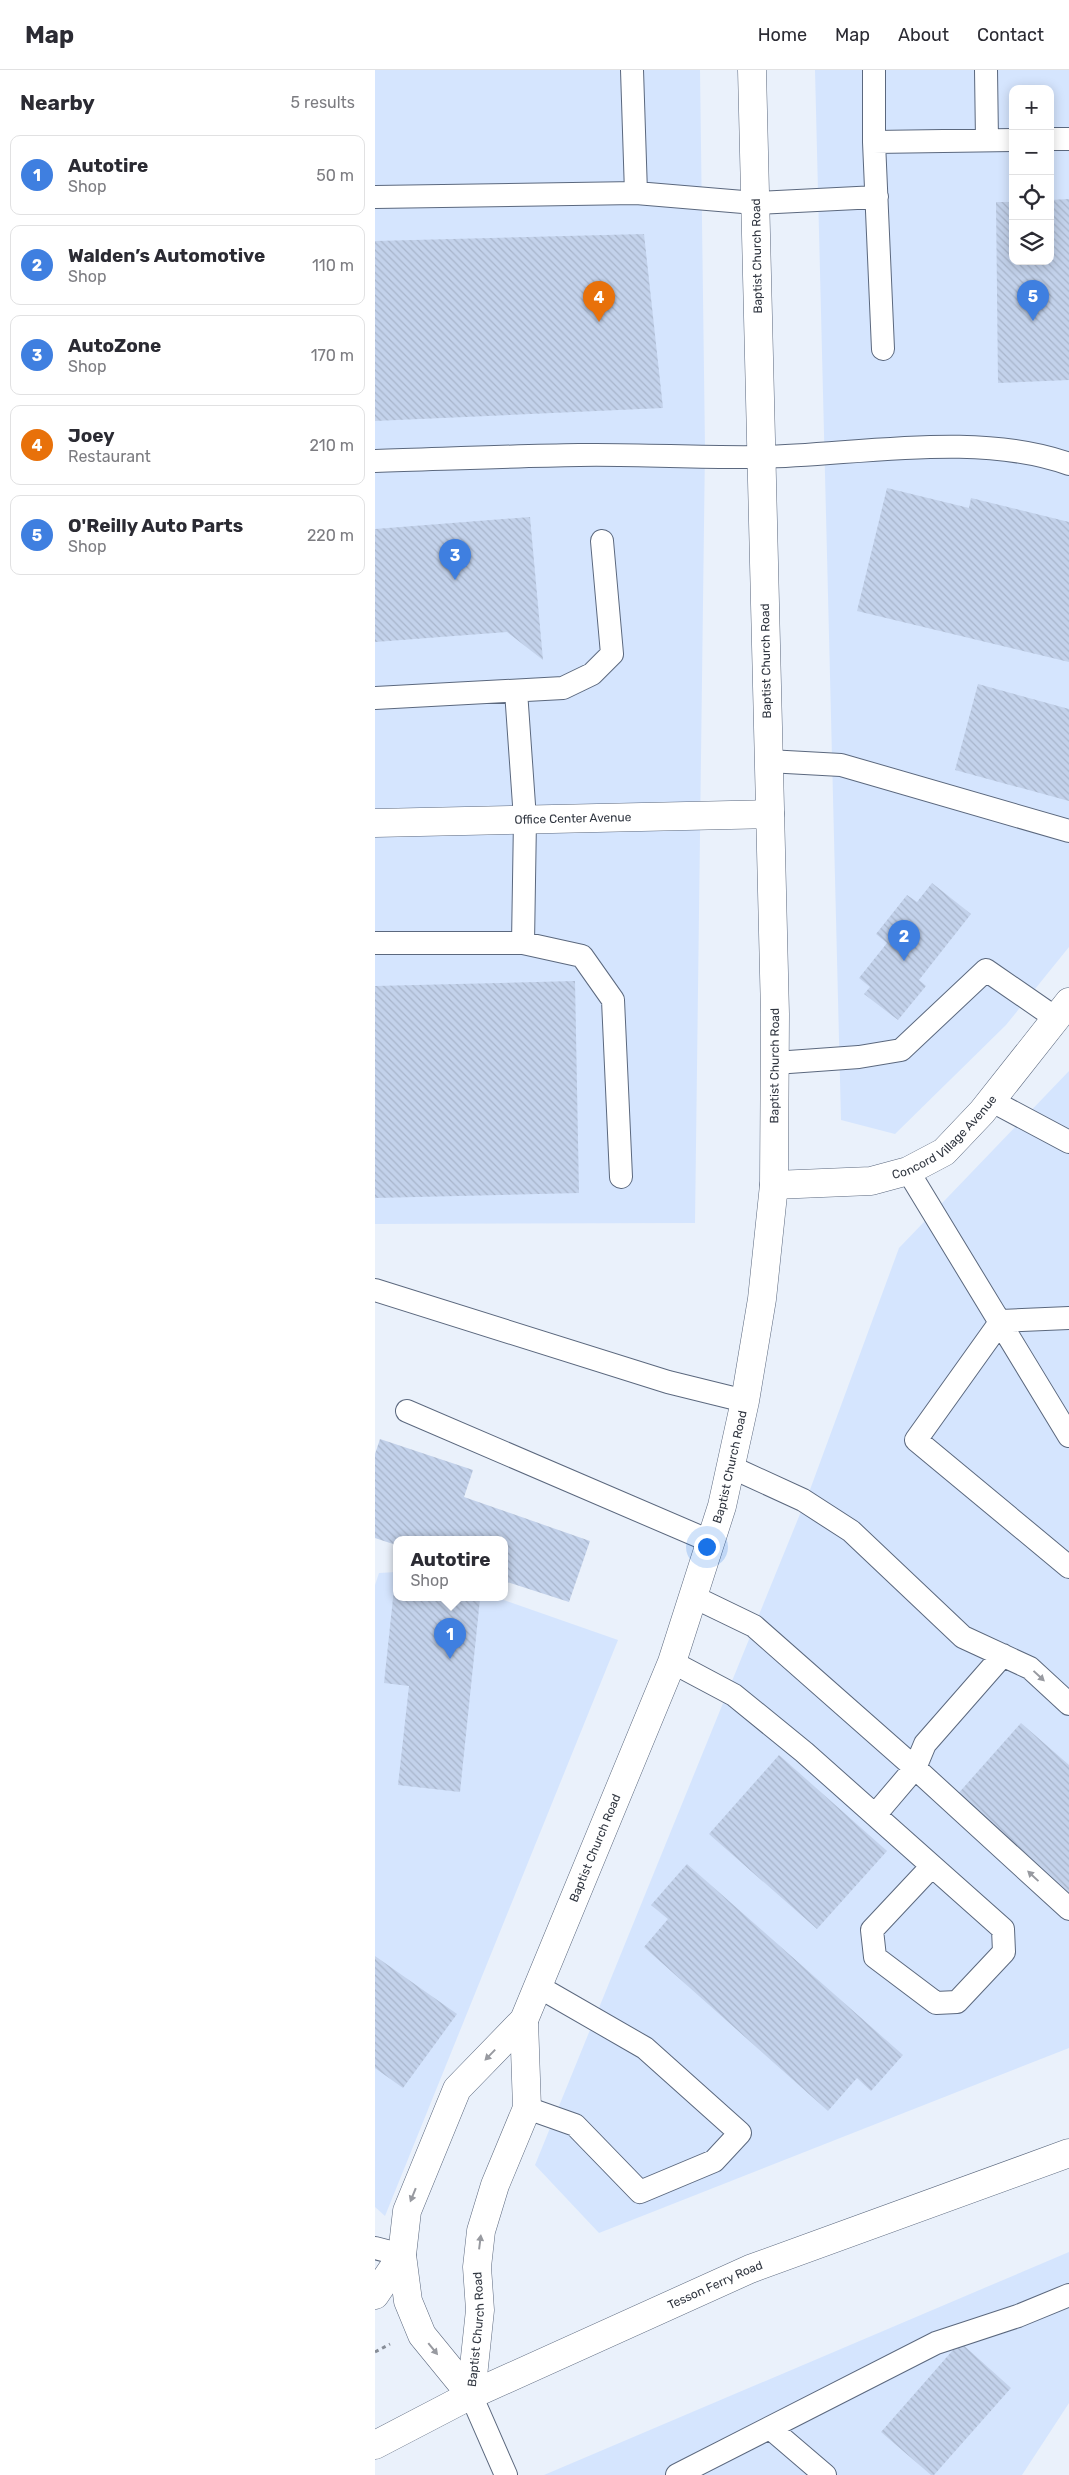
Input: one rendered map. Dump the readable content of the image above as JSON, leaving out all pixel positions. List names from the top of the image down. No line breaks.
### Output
{"streets":{"street":["Baptist Church Road","Office Center Avenue","Concord Village Avenue","Tesson Ferry Road"]},"crossings":[["Baptist Church Road","Office Center Avenue"],["Baptist Church Road","Concord Village Avenue"],["Baptist Church Road","Tesson Ferry Road"]],"page":{"header":"Map","nav":["Home","Map","About","Contact"],"heading":["Nearby","5 results"],"map_buttons":["+","−"],"list":[{"mark":"1","name":"Autotire","note":"Shop","value":"50 m"},{"mark":"2","name":"Walden’s Automotive","note":"Shop","value":"110 m"},{"mark":"3","name":"AutoZone","note":"Shop","value":"170 m"},{"mark":"4","name":"Joey","note":"Restaurant","value":"210 m"},{"mark":"5","name":"O'Reilly Auto Parts","note":"Shop","value":"220 m"}],"pins":["5","4","3","2","1"],"popup":["Autotire","Shop"]}}
